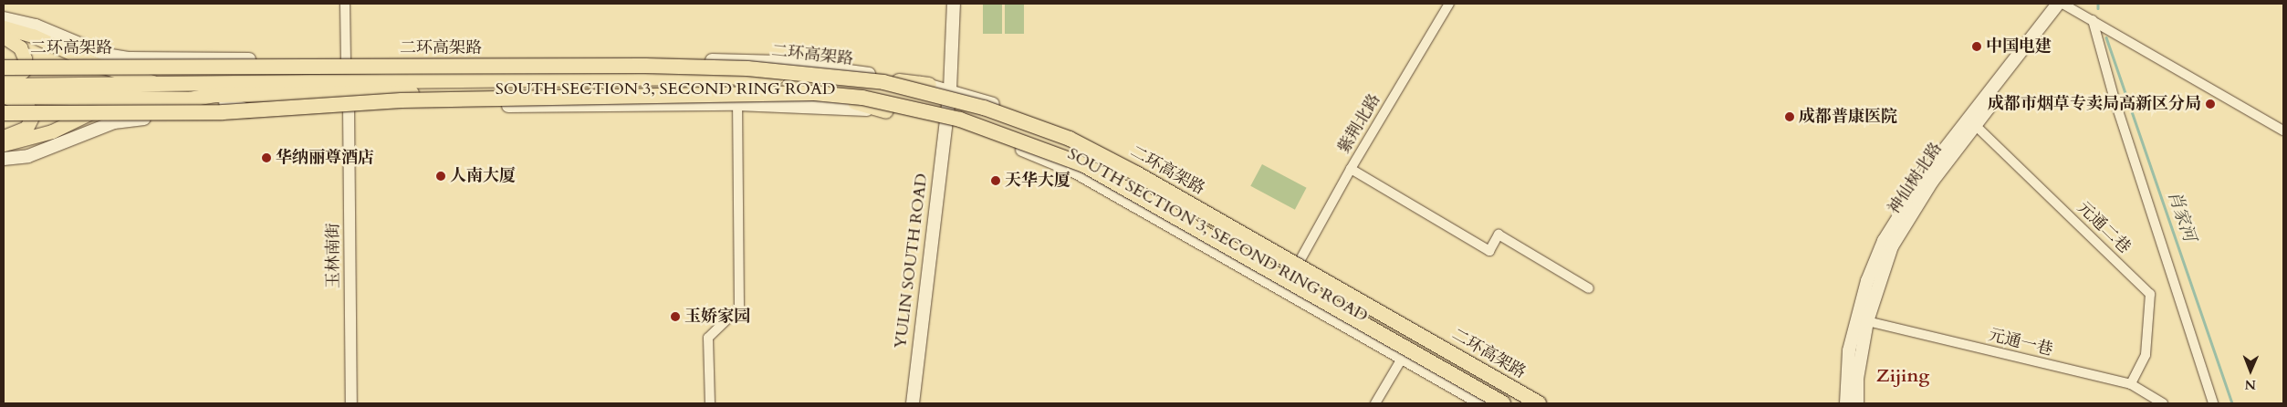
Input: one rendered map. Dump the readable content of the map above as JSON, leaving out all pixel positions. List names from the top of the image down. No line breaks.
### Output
{"streets":{"highway":["二环高架路"],"main road":["SOUTH SECTION 3, SECOND RING ROAD","神仙树北路","YULIN SOUTH ROAD"],"street":["紫荆北路","元通二巷","玉林南街","元通一巷"]},"crossings":[["二环高架路","SOUTH SECTION 3, SECOND RING ROAD"],["SOUTH SECTION 3, SECOND RING ROAD","紫荆北路"],["SOUTH SECTION 3, SECOND RING ROAD","玉林南街"],["SOUTH SECTION 3, SECOND RING ROAD","YULIN SOUTH ROAD"],["神仙树北路","元通二巷"],["神仙树北路","元通一巷"],["元通二巷","元通一巷"]],"districts":["Zijing"],"water":["肖家河"],"places":["中国电建","成都市烟草专卖局高新区分局","成都普康医院","华纳丽尊酒店","人南大厦","天华大厦","玉娇家园"],"north":"bottom"}
